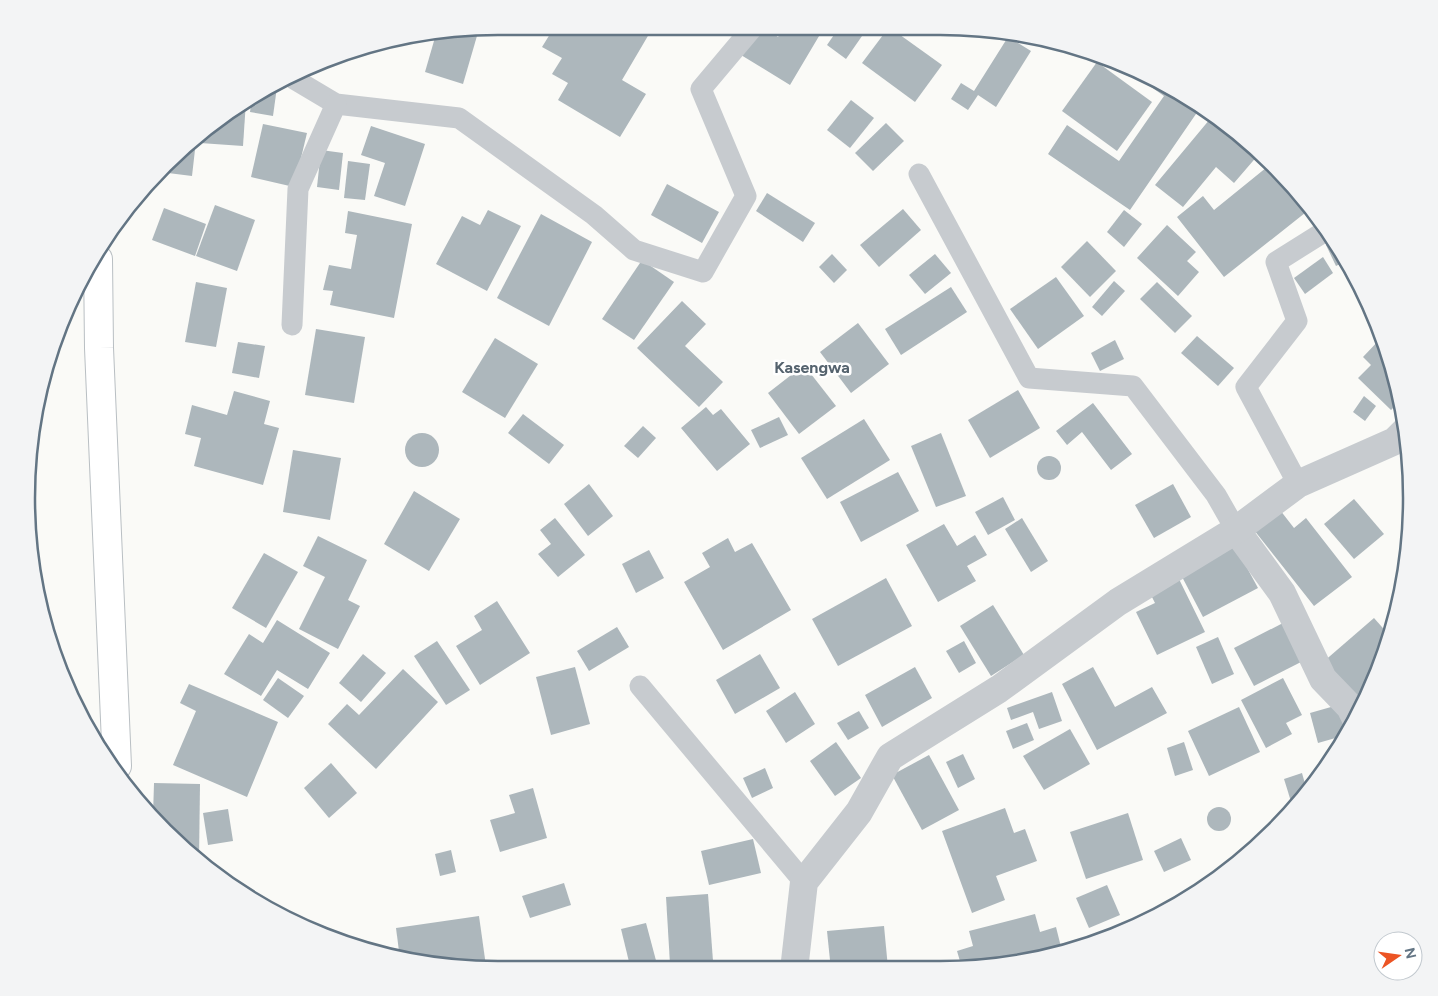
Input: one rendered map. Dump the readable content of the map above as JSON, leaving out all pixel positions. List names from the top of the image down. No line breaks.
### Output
{"districts":["Kasengwa"],"north":"right"}
